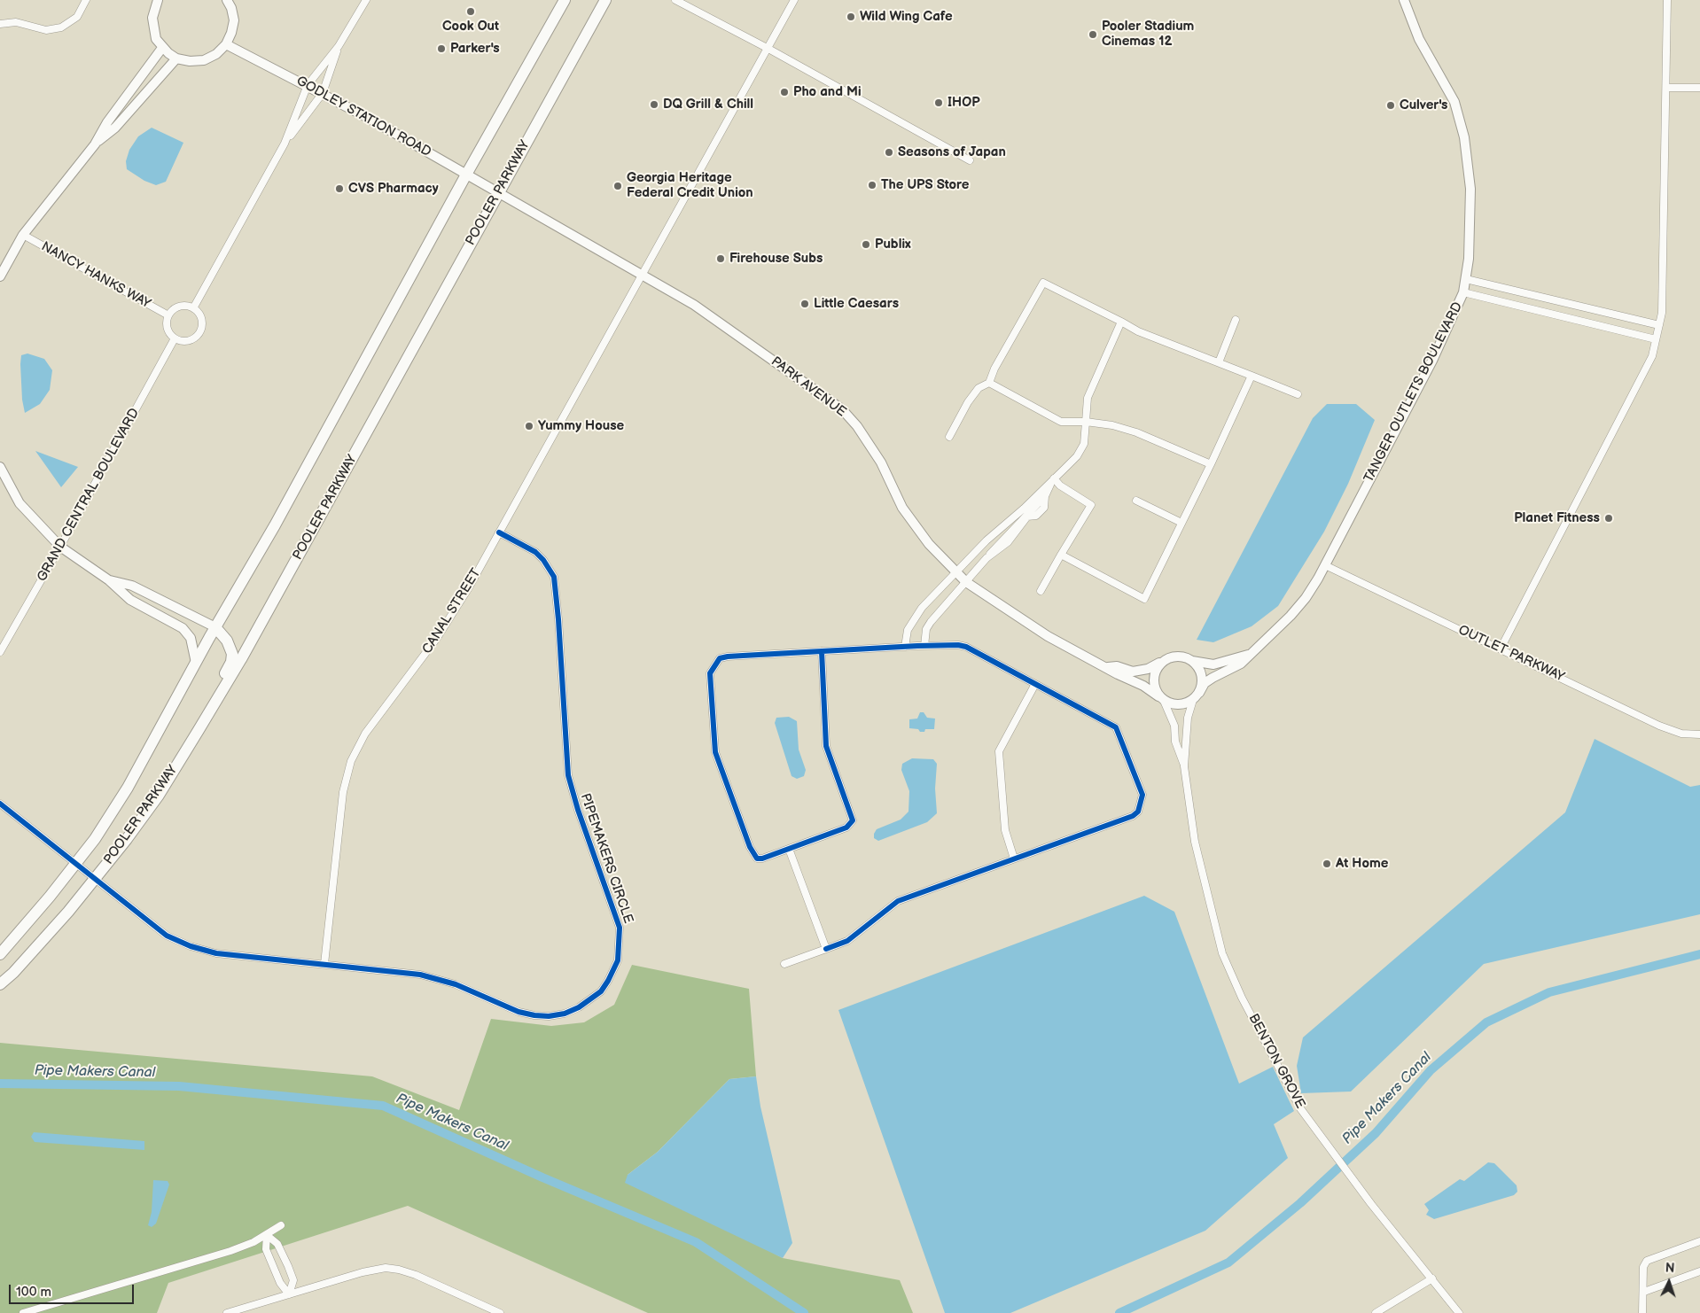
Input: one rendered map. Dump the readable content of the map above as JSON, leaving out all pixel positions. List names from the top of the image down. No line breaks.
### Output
{"streets":{"main road":["POOLER PARKWAY"],"street":["GODLEY STATION ROAD","NANCY HANKS WAY","PARK AVENUE","TANGER OUTLETS BOULEVARD","GRAND CENTRAL BOULEVARD","CANAL STREET","OUTLET PARKWAY","PIPEMAKERS CIRCLE","BENTON GROVE"]},"crossings":[["GODLEY STATION ROAD","POOLER PARKWAY"],["GODLEY STATION ROAD","PARK AVENUE"],["POOLER PARKWAY","PARK AVENUE"],["POOLER PARKWAY","PIPEMAKERS CIRCLE"],["NANCY HANKS WAY","GRAND CENTRAL BOULEVARD"],["PARK AVENUE","TANGER OUTLETS BOULEVARD"],["PARK AVENUE","CANAL STREET"],["PARK AVENUE","BENTON GROVE"],["TANGER OUTLETS BOULEVARD","OUTLET PARKWAY"],["TANGER OUTLETS BOULEVARD","BENTON GROVE"],["CANAL STREET","PIPEMAKERS CIRCLE"]],"water":["Pipe Makers Canal"],"places":["Cook Out","Wild Wing Cafe","Pooler Stadium Cinemas 12","Parker's","Pho and Mi","IHOP","DQ Grill & Chill","Culver's","Seasons of Japan","The UPS Store","Georgia Heritage Federal Credit Union","CVS Pharmacy","Publix","Firehouse Subs","Little Caesars","Yummy House","Planet Fitness","At Home"],"scale_bar":"100 m","north":"top"}
